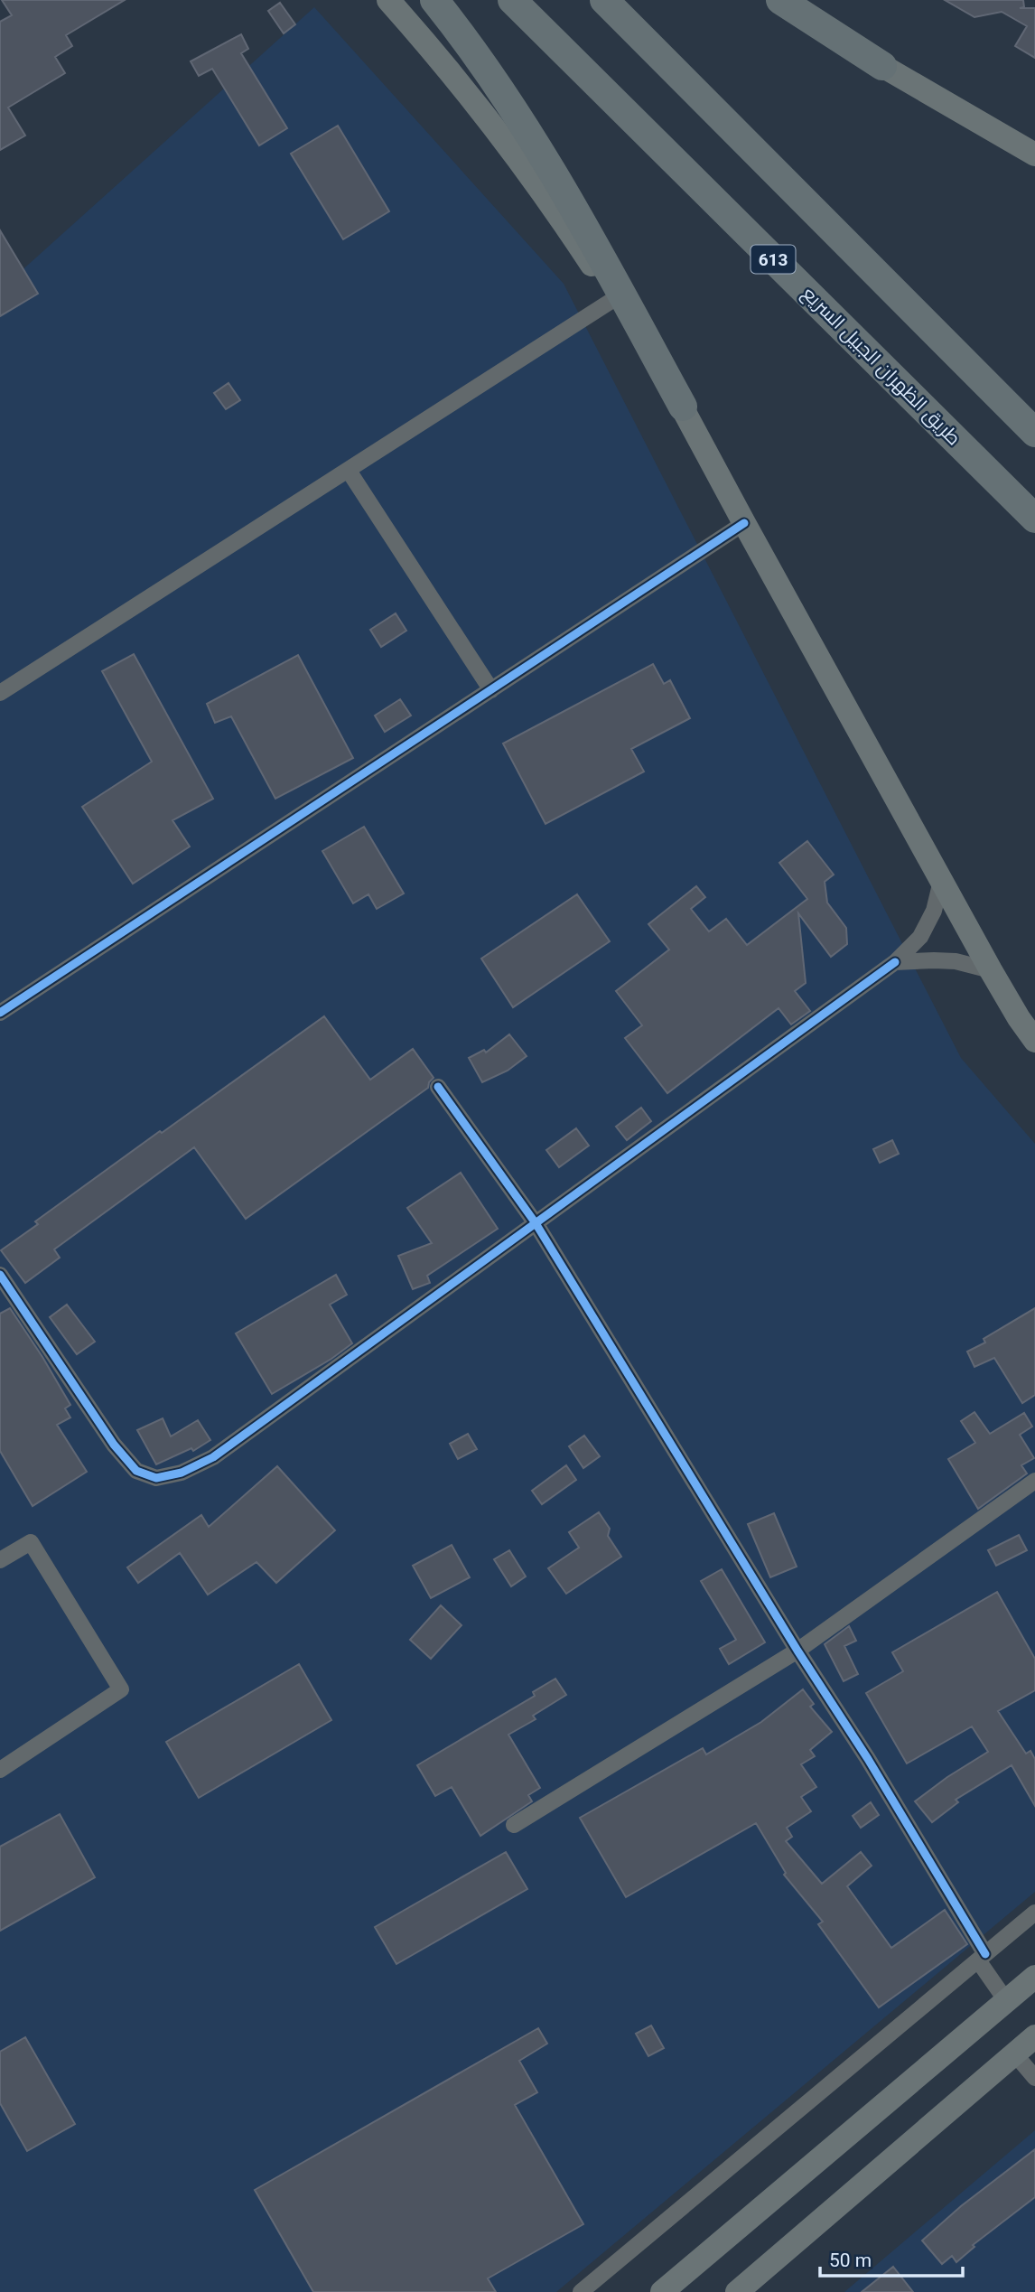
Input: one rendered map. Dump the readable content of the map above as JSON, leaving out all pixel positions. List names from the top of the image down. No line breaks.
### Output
{"streets":{"highway":["613","طريق الظهران الجبيل السريع"]},"scale_bar":"50 m"}
